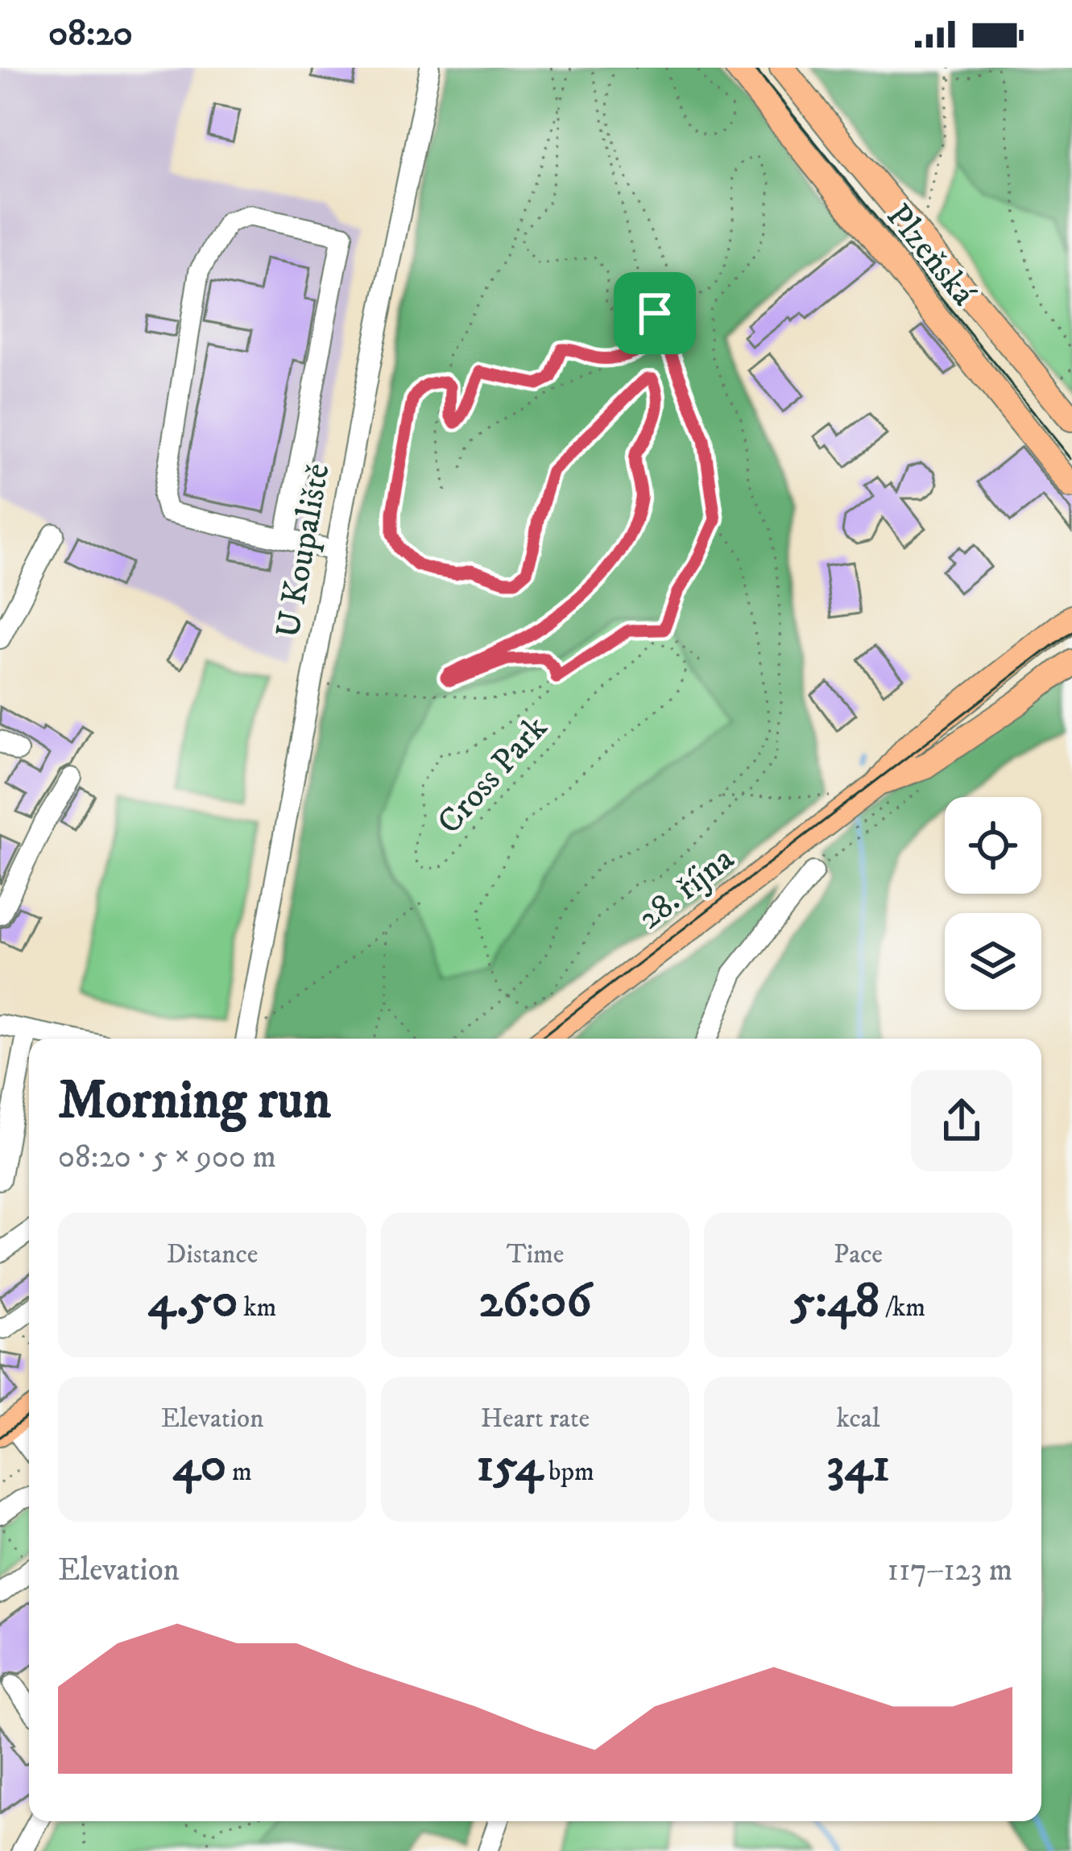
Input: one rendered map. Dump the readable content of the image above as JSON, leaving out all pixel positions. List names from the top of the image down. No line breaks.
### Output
{"streets":{"main road":["Plzeňská","28. října"],"street":["U Koupaliště"],"path":["Cross Park"]},"page":{"status":"08:20","heading":["Morning run","08:20 · 5 × 900 m"],"stats":[["Distance","4.50 km"],["Time","26:06"],["Pace","5:48 /km"],["Elevation","40 m"],["Heart rate","154 bpm"],["kcal","341"]],"chart":["Elevation","117–123 m"]}}
